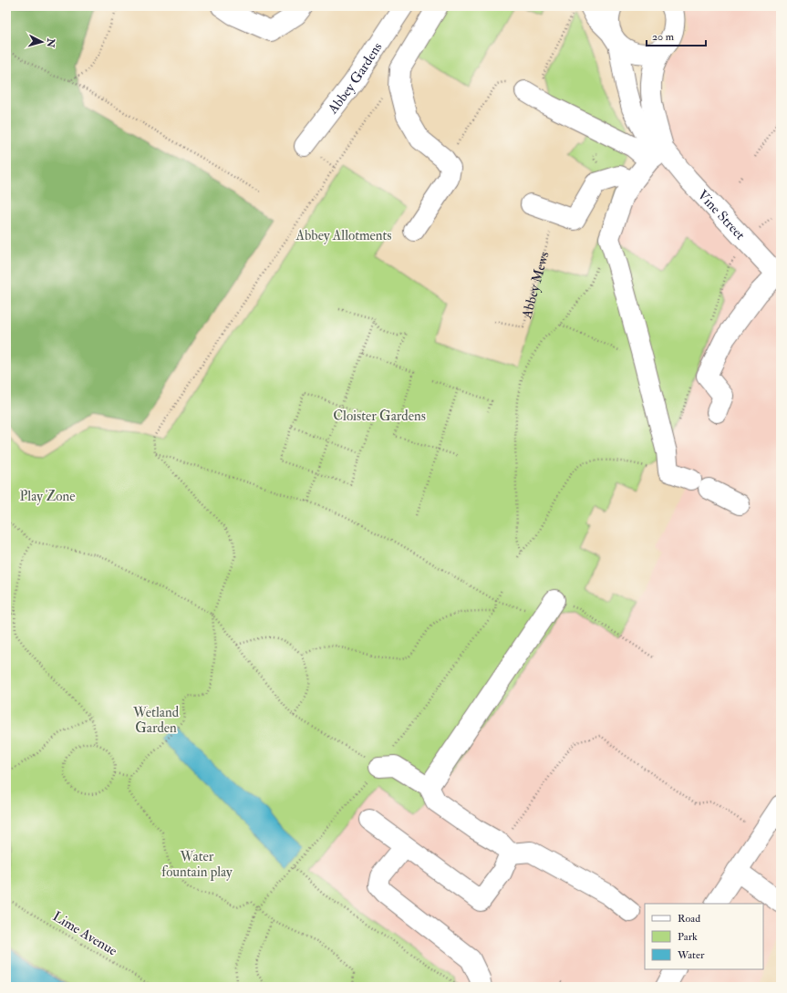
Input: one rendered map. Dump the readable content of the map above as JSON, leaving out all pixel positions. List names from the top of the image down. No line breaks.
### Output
{"streets":{"main road":["Abbey Gardens","Vine Street"],"path":["Abbey Mews","Lime Avenue"]},"parks":["Abbey Allotments","Cloister Gardens","Play Zone","Wetland Garden","Water fountain play"],"legend":["Road","Park","Water"],"scale_bar":"20 m","north":"right"}
